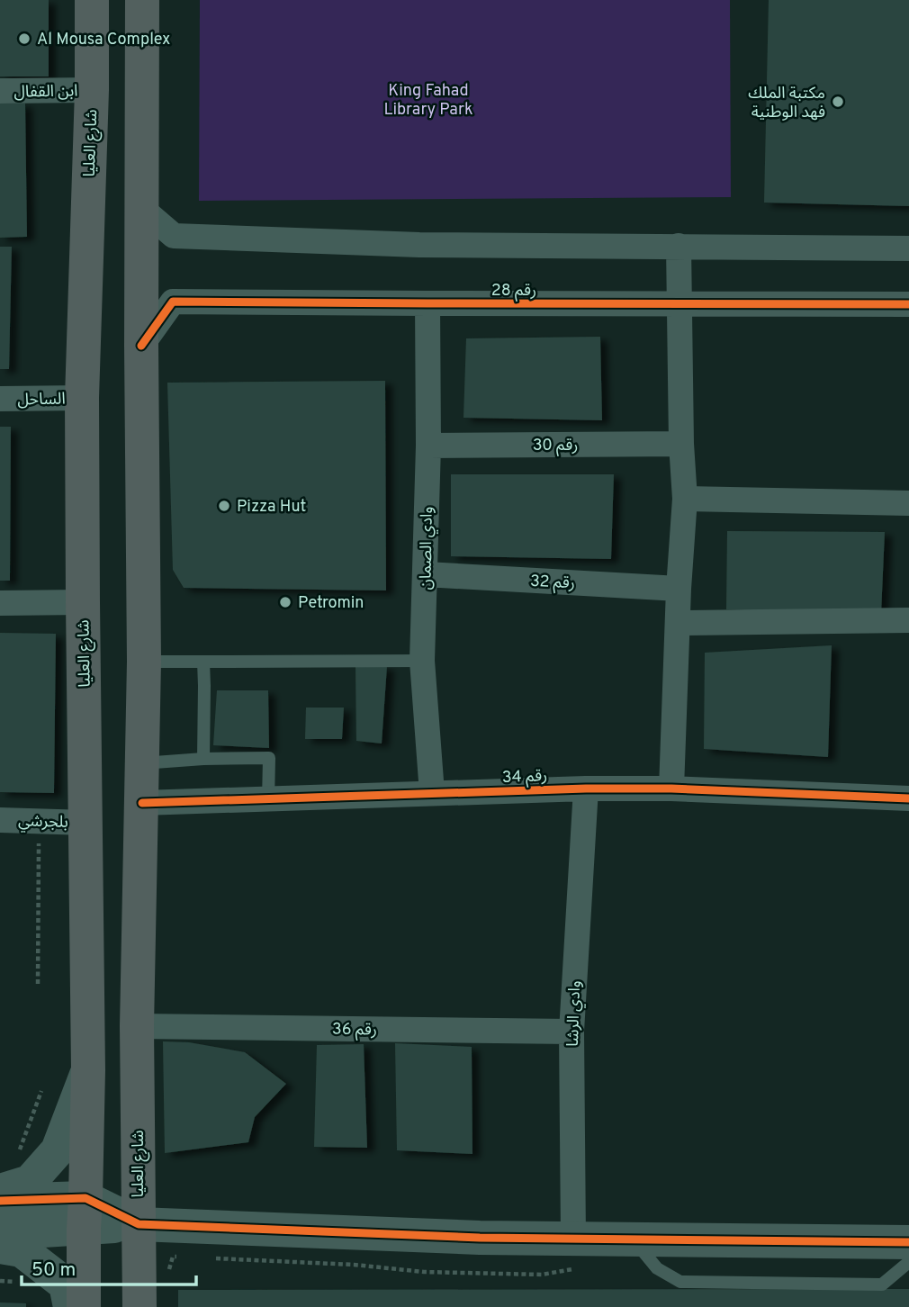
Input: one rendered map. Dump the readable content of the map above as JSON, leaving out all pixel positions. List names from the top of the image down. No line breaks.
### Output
{"streets":{"main road":["شارع العليا"],"street":["ابن القفال","رقم 28","الساحل","رقم 30","وادي الصمان","رقم 32","رقم 34","بلجرشي","وادي الرشا","رقم 36"]},"crossings":[["ابن القفال","شارع العليا"],["شارع العليا","رقم 28"],["شارع العليا","الساحل"],["شارع العليا","رقم 34"],["شارع العليا","بلجرشي"],["شارع العليا","رقم 36"],["رقم 28","وادي الصمان"],["رقم 30","وادي الصمان"],["وادي الصمان","رقم 32"],["وادي الصمان","رقم 34"],["رقم 34","وادي الرشا"],["وادي الرشا","رقم 36"]],"parks":["King Fahad Library Park"],"places":["Al Mousa Complex","مكتبة الملك فهد الوطنية","Pizza Hut","Petromin"],"scale_bar":"50 m"}
